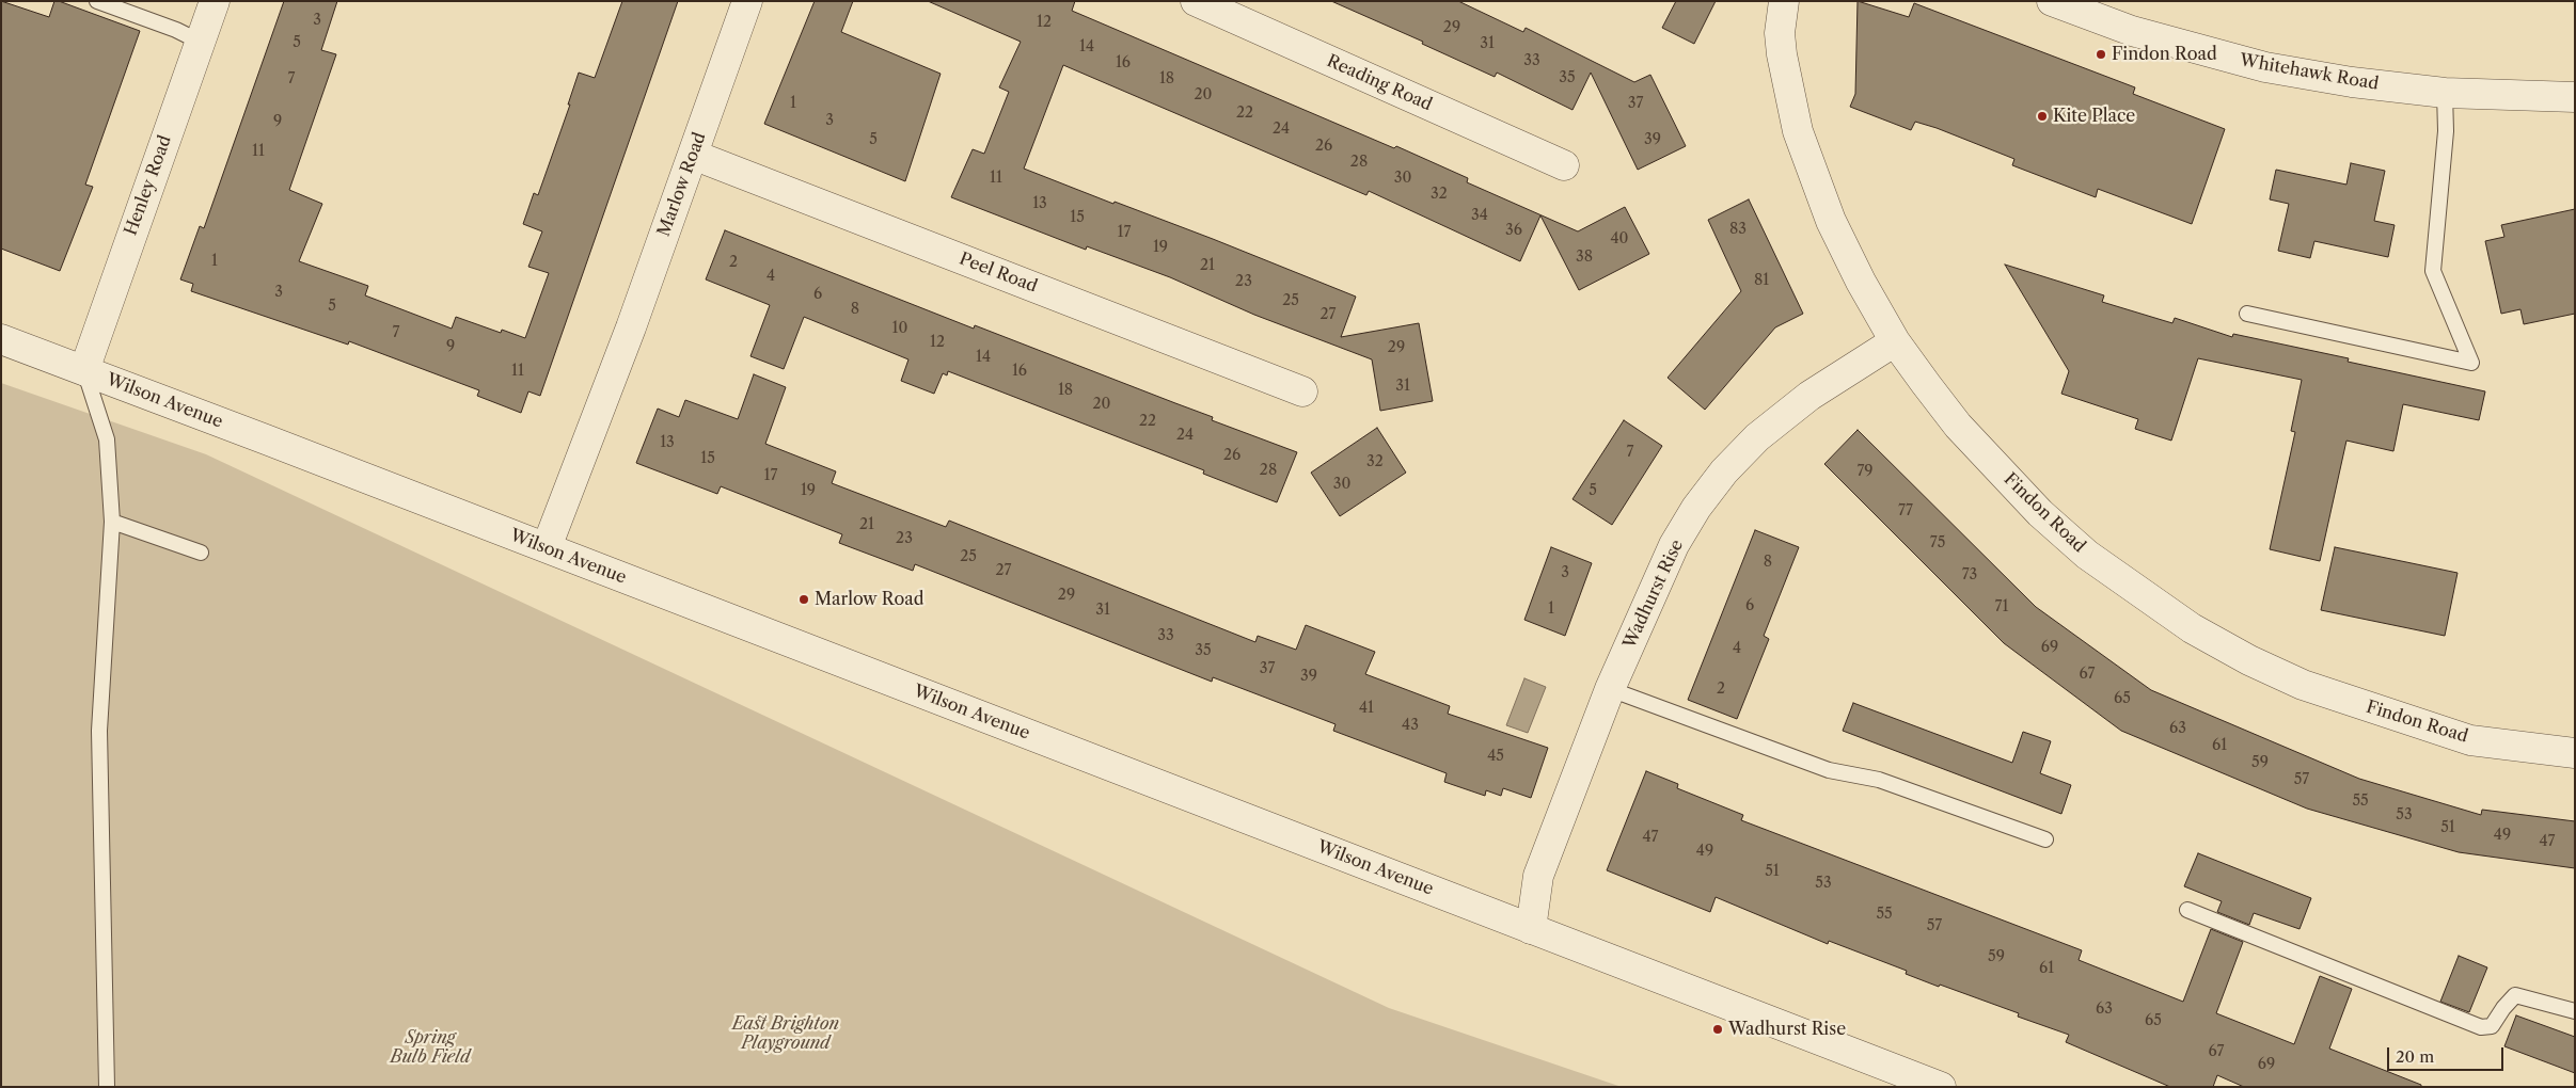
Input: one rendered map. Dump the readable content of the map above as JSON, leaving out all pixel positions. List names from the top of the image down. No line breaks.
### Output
{"streets":{"street":["Whitehawk Road","Reading Road","Marlow Road","Henley Road","Peel Road","Wilson Avenue","Findon Road","Wadhurst Rise"]},"crossings":[["Marlow Road","Peel Road"],["Marlow Road","Wilson Avenue"],["Henley Road","Wilson Avenue"],["Wilson Avenue","Wadhurst Rise"],["Findon Road","Wadhurst Rise"]],"parks":["East Brighton Playground","Spring Bulb Field"],"places":["Findon Road","Kite Place","Marlow Road","Wadhurst Rise"],"house_numbers":["3","12","29","5","31","14","33","16","35","7","18","20","1","37","22","3","9","24","5","39","26","11","28","11","30","32","13","34","15","83","36","17","40","19","38","1","2","21","4","81","23","3","6","25","5","8","27","10","7","12","9","29","14","11","16","31","18","20","22","24","13","7","26","15","32","28","79","17","30","19","5","77","21","23","75","25","8","27","3","73","29","6","71","1","31","33","69","4","35","37","67","39","2","65","41","43","63","61","45","59","57","55","53","51","49","47","47","49","51","53","55","57","59","61","63","65","67","69"],"scale_bar":"20 m"}
